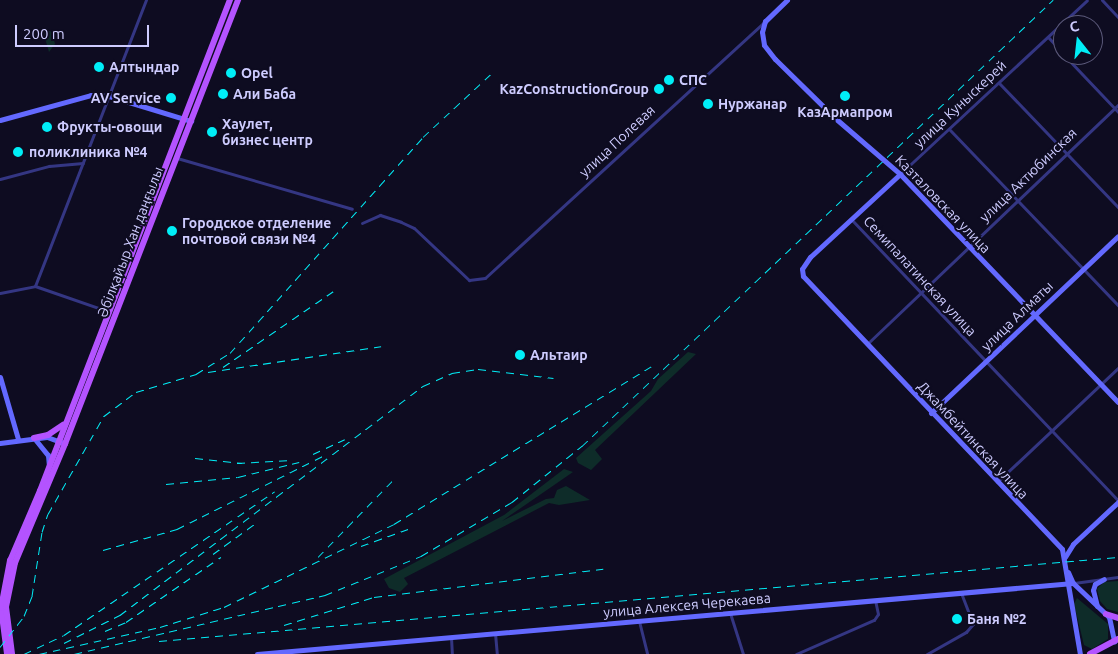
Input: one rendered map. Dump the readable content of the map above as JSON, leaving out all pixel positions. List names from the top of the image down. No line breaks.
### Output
{"streets":{"main road":["Әбілқайыр Хан даңғылы"],"street":["улица Куныскерей","улица Полевая","улица Актюбинская","Казталовская улица","Семипалатинская улица","улица Алматы","Джамбейтинская улица","улица Алексея Черекаева"]},"crossings":[["улица Куныскерей","Казталовская улица"],["улица Куныскерей","Семипалатинская улица"],["улица Куныскерей","Джамбейтинская улица"],["улица Полевая","Казталовская улица"],["улица Актюбинская","Казталовская улица"],["улица Актюбинская","Семипалатинская улица"],["улица Актюбинская","Джамбейтинская улица"],["Казталовская улица","улица Алматы"],["Семипалатинская улица","улица Алматы"],["улица Алматы","Джамбейтинская улица"],["Джамбейтинская улица","улица Алексея Черекаева"]],"places":["Алтындар","Opel","СПС","KazConstructionGroup","Али Баба","КазАрмапром","AV Service","Нуржанар","Фрукты-овощи","Хаулет, бизнес центр","поликлиника №4","Городское отделение почтовой связи №4","Альтаир","Баня №2"],"scale_bar":"200 m","north":"top"}
